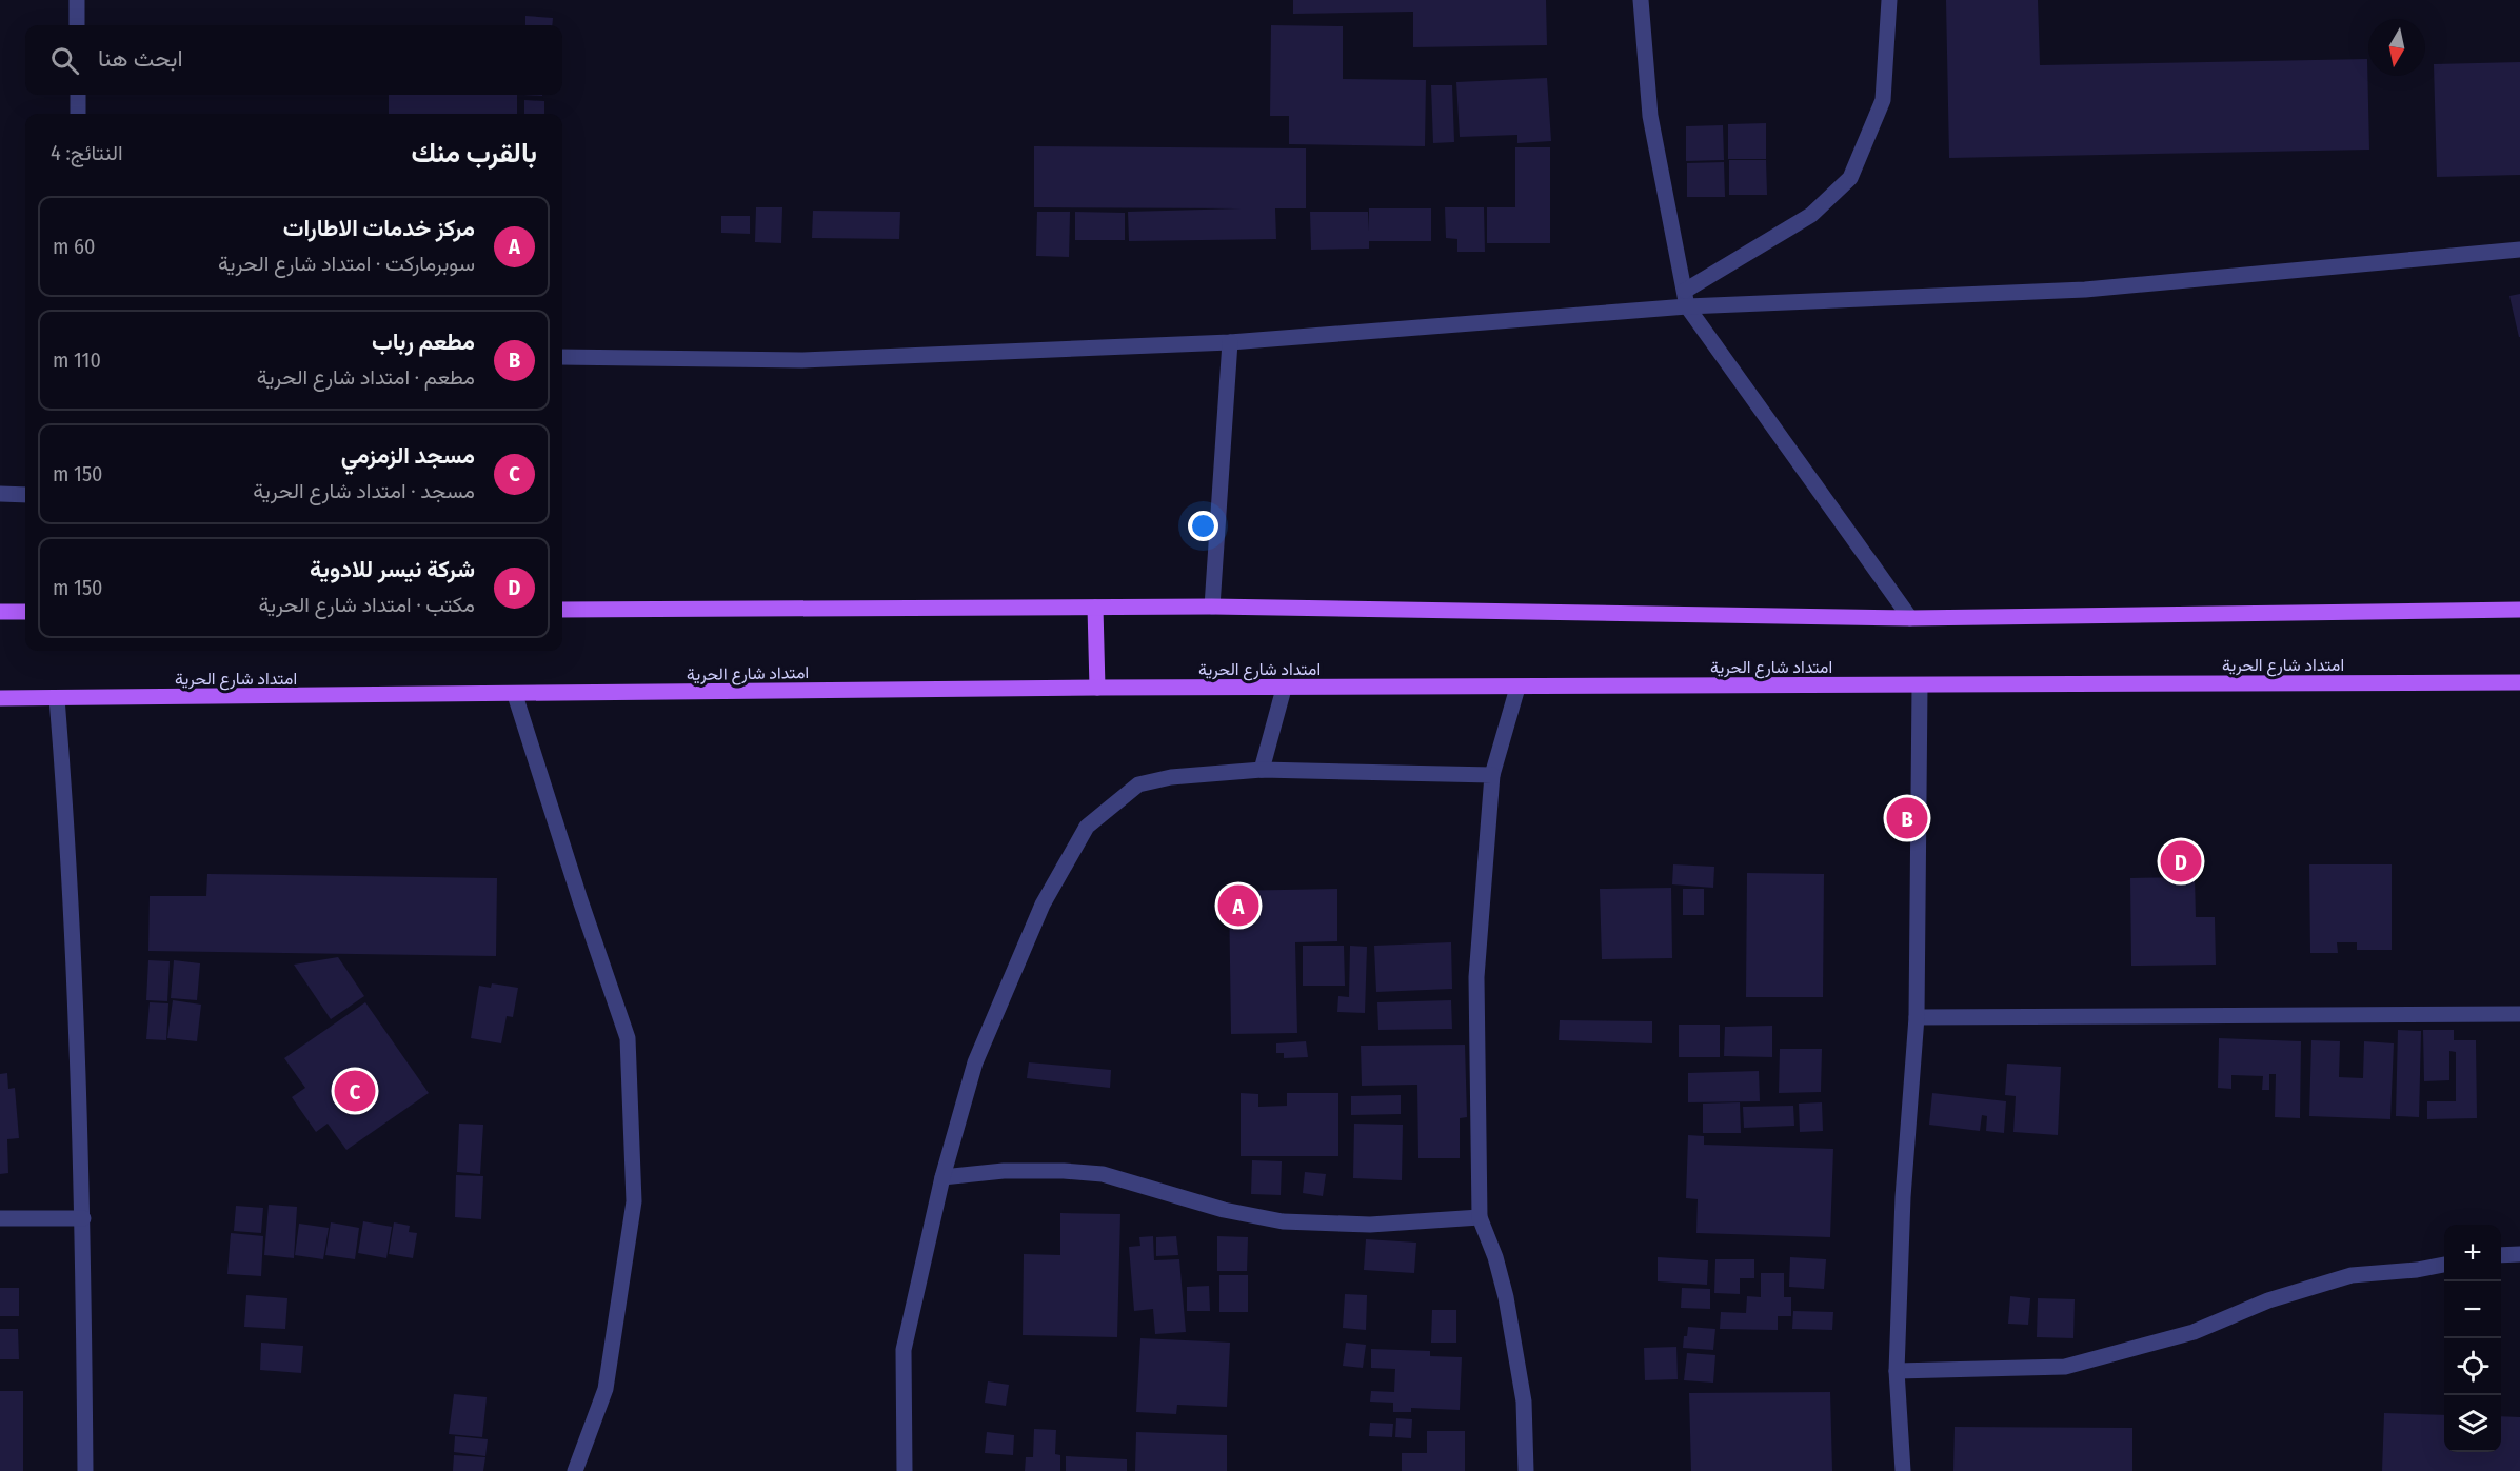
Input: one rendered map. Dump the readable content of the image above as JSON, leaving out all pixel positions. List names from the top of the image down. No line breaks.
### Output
{"streets":{"main road":["امتداد شارع الحرية"]},"north":"bottom","page":{"search":"ابحث هنا","heading":["بالقرب منك","النتائج: 4"],"list":[{"mark":"A","name":"مركز خدمات الاطارات","note":"سوبرماركت · امتداد شارع الحرية","value":"60 m"},{"mark":"B","name":"مطعم رباب","note":"مطعم · امتداد شارع الحرية","value":"110 m"},{"mark":"C","name":"مسجد الزمزمي","note":"مسجد · امتداد شارع الحرية","value":"150 m"},{"mark":"D","name":"شركة نيسر للادوية","note":"مكتب · امتداد شارع الحرية","value":"150 m"}],"pins":["B","D","A","C"],"map_buttons":["+","−"]}}
